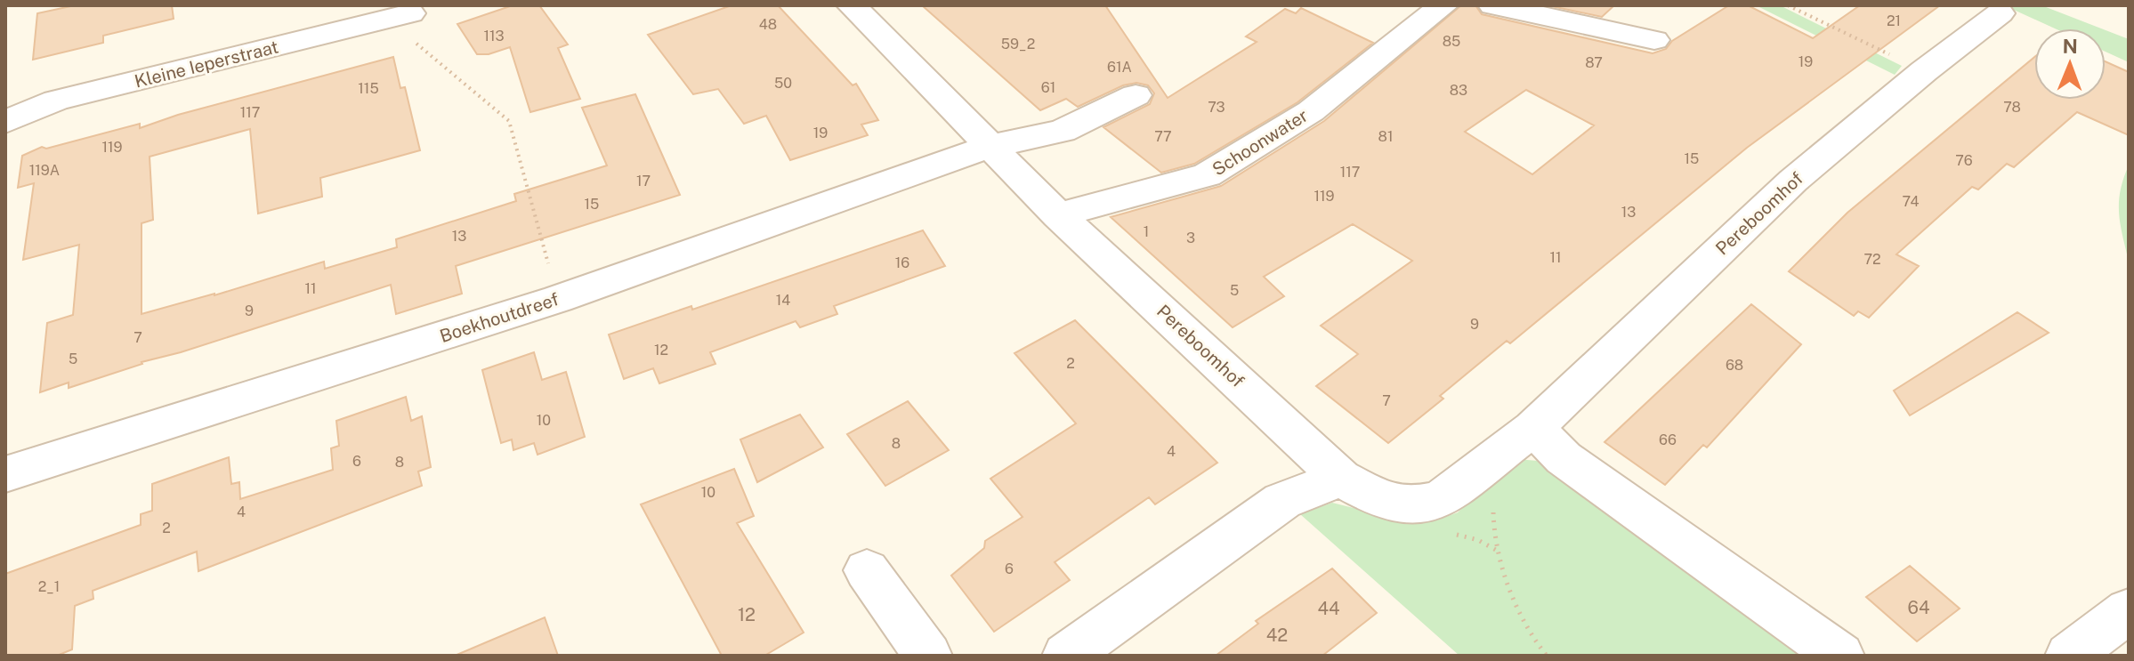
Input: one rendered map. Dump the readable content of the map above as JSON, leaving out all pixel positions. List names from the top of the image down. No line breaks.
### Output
{"streets":{"street":["Kleine Ieperstraat","Schoonwater","Pereboomhof","Boekhoutdreef"]},"crossings":[["Schoonwater","Pereboomhof"]],"house_numbers":["21","48","113","85","59_2","19","87","61A","50","61","115","83","73","78","117","19","77","81","119","15","76","119A","117","17","119","74","15","13","1","13","3","11","72","16","11","5","14","9","9","7","12","5","2","68","7","10","66","8","4","6","8","10","4","2","6","2_1","64","44","12","42"],"north":"top"}
